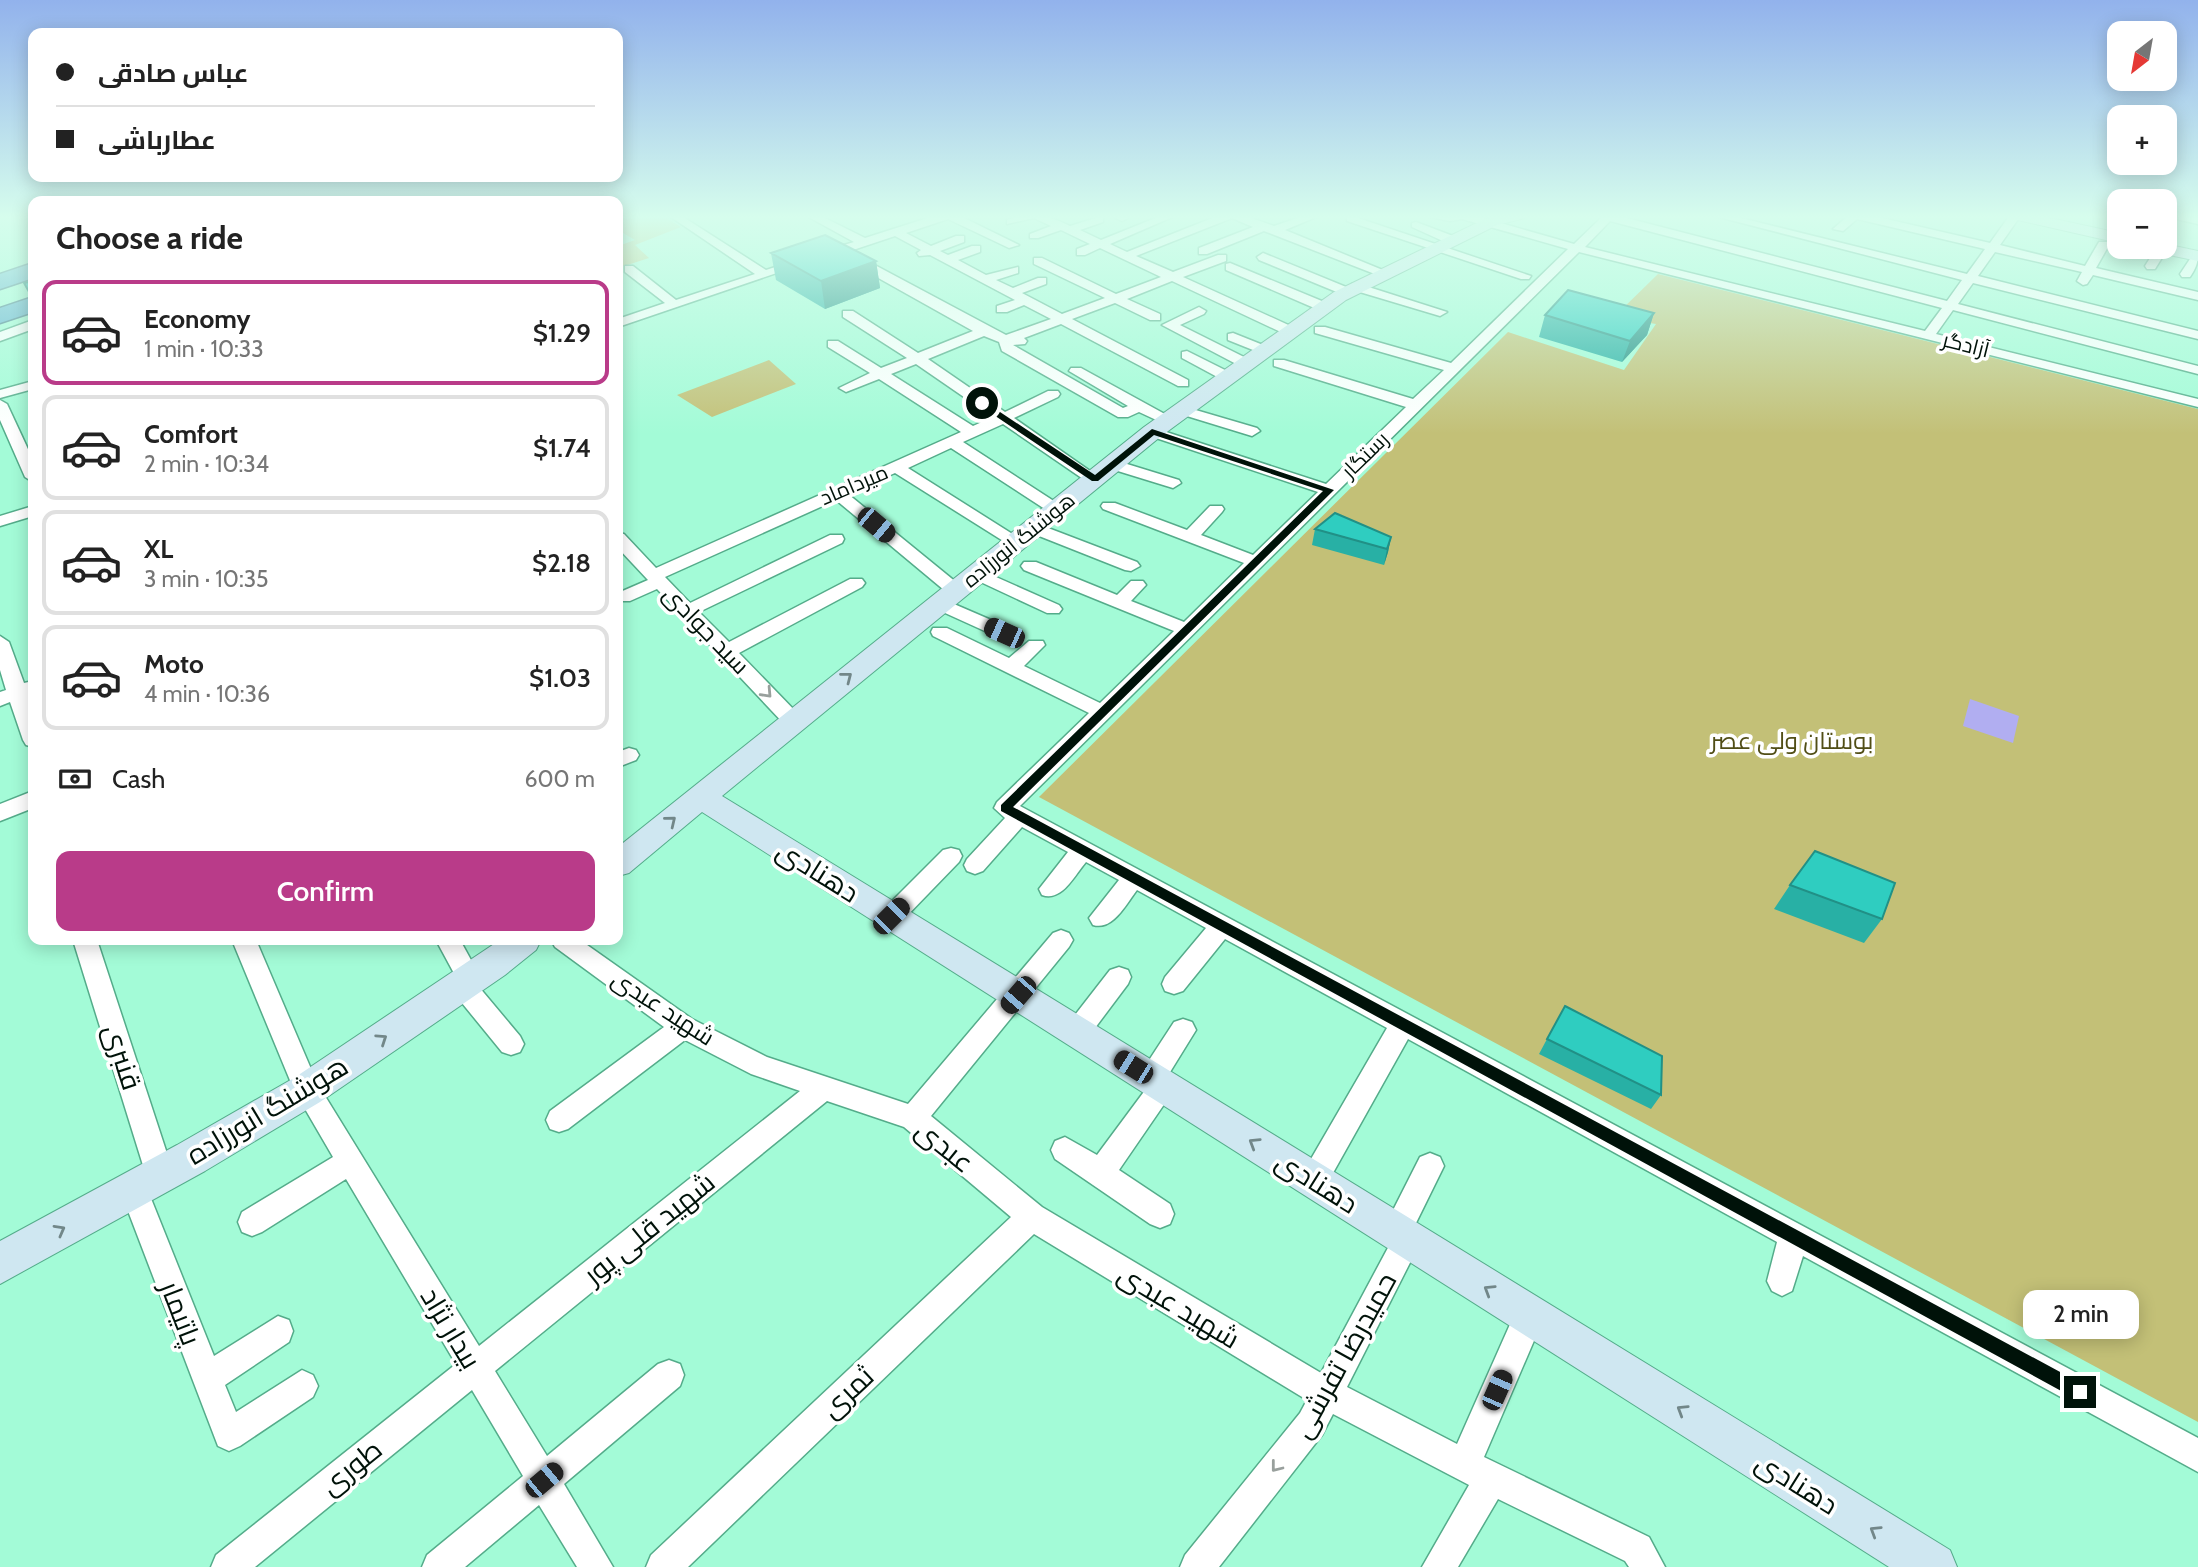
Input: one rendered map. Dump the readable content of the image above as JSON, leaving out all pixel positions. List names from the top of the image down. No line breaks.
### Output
{"streets":{"main road":["هوشنگ انورزاده","دهنادی"],"street":["آزادگر","رستگار","میرداماد","سید جوادی","شهید عبدی","قنبری","عبدی","شهید قلی پور","پاتیمار","بیدار نژاد","حمیدرضا تفرشی","ثمری","طوری"]},"crossings":[["میرداماد","سید جوادی"],["هوشنگ انورزاده","سید جوادی"],["هوشنگ انورزاده","دهنادی"],["هوشنگ انورزاده","قنبری"],["هوشنگ انورزاده","پاتیمار"],["هوشنگ انورزاده","بیدار نژاد"],["دهنادی","حمیدرضا تفرشی"],["شهید عبدی","عبدی"],["شهید عبدی","شهید قلی پور"],["شهید عبدی","حمیدرضا تفرشی"],["شهید عبدی","ثمری"],["قنبری","پاتیمار"],["عبدی","شهید قلی پور"],["عبدی","ثمری"],["شهید قلی پور","بیدار نژاد"],["شهید قلی پور","طوری"],["بیدار نژاد","طوری"]],"one_way":["هوشنگ انورزاده","سید جوادی","دهنادی"],"parks":["بوستان ولی عصر"],"north":"bottom left","page":{"map_buttons":["+","−"],"banner":["عباس صادقی","عطارباشی"],"heading":"Choose a ride","list":[{"name":"Economy","note":"1 min · 10:33","value":"$1.29"},{"name":"Comfort","note":"2 min · 10:34","value":"$1.74"},{"name":"XL","note":"3 min · 10:35","value":"$2.18"},{"name":"Moto","note":"4 min · 10:36","value":"$1.03"}],"pay":["Cash","600 m"],"buttons":"Confirm","bubble":"2 min"}}
